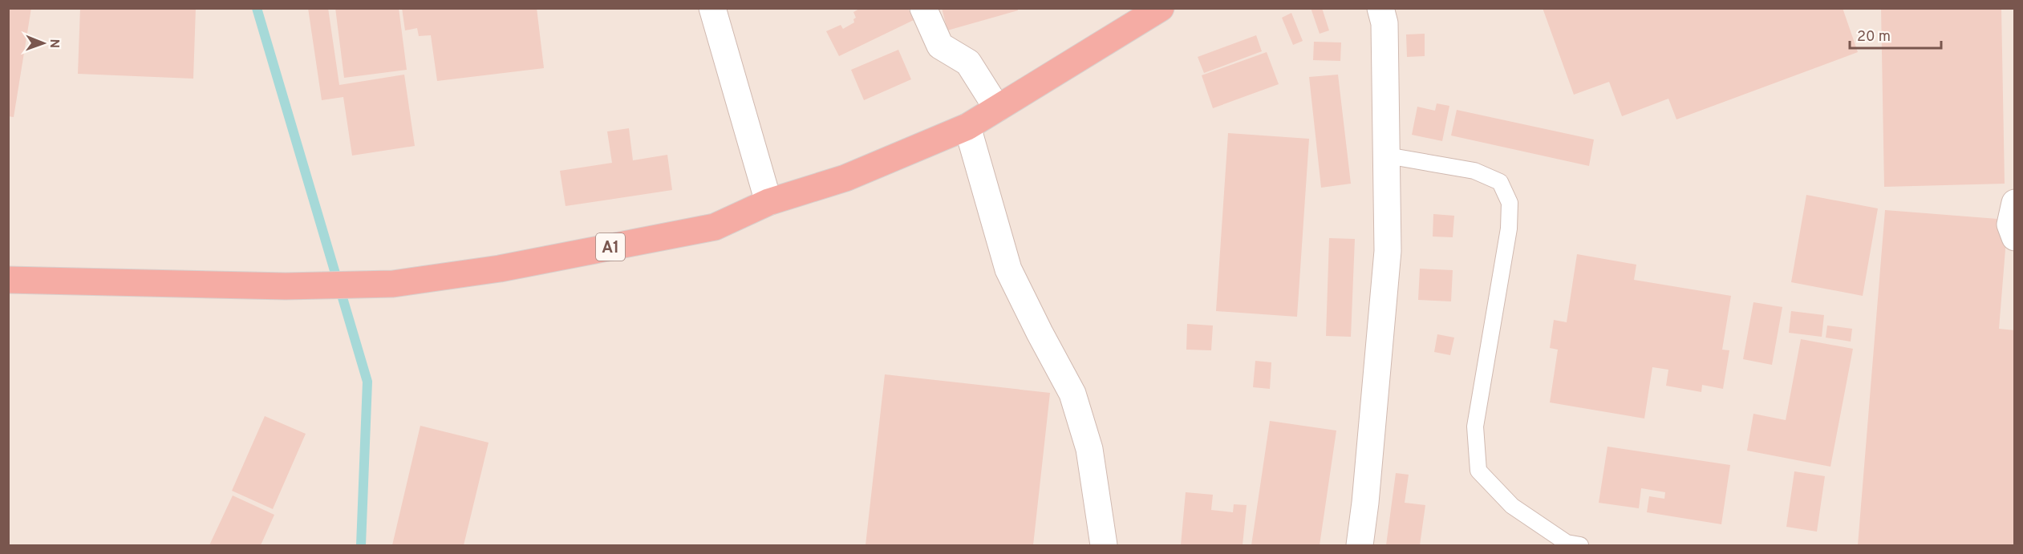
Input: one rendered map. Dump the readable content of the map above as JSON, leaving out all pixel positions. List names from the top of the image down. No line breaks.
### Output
{"streets":{"highway":["A1"]},"scale_bar":"20 m","north":"right"}
